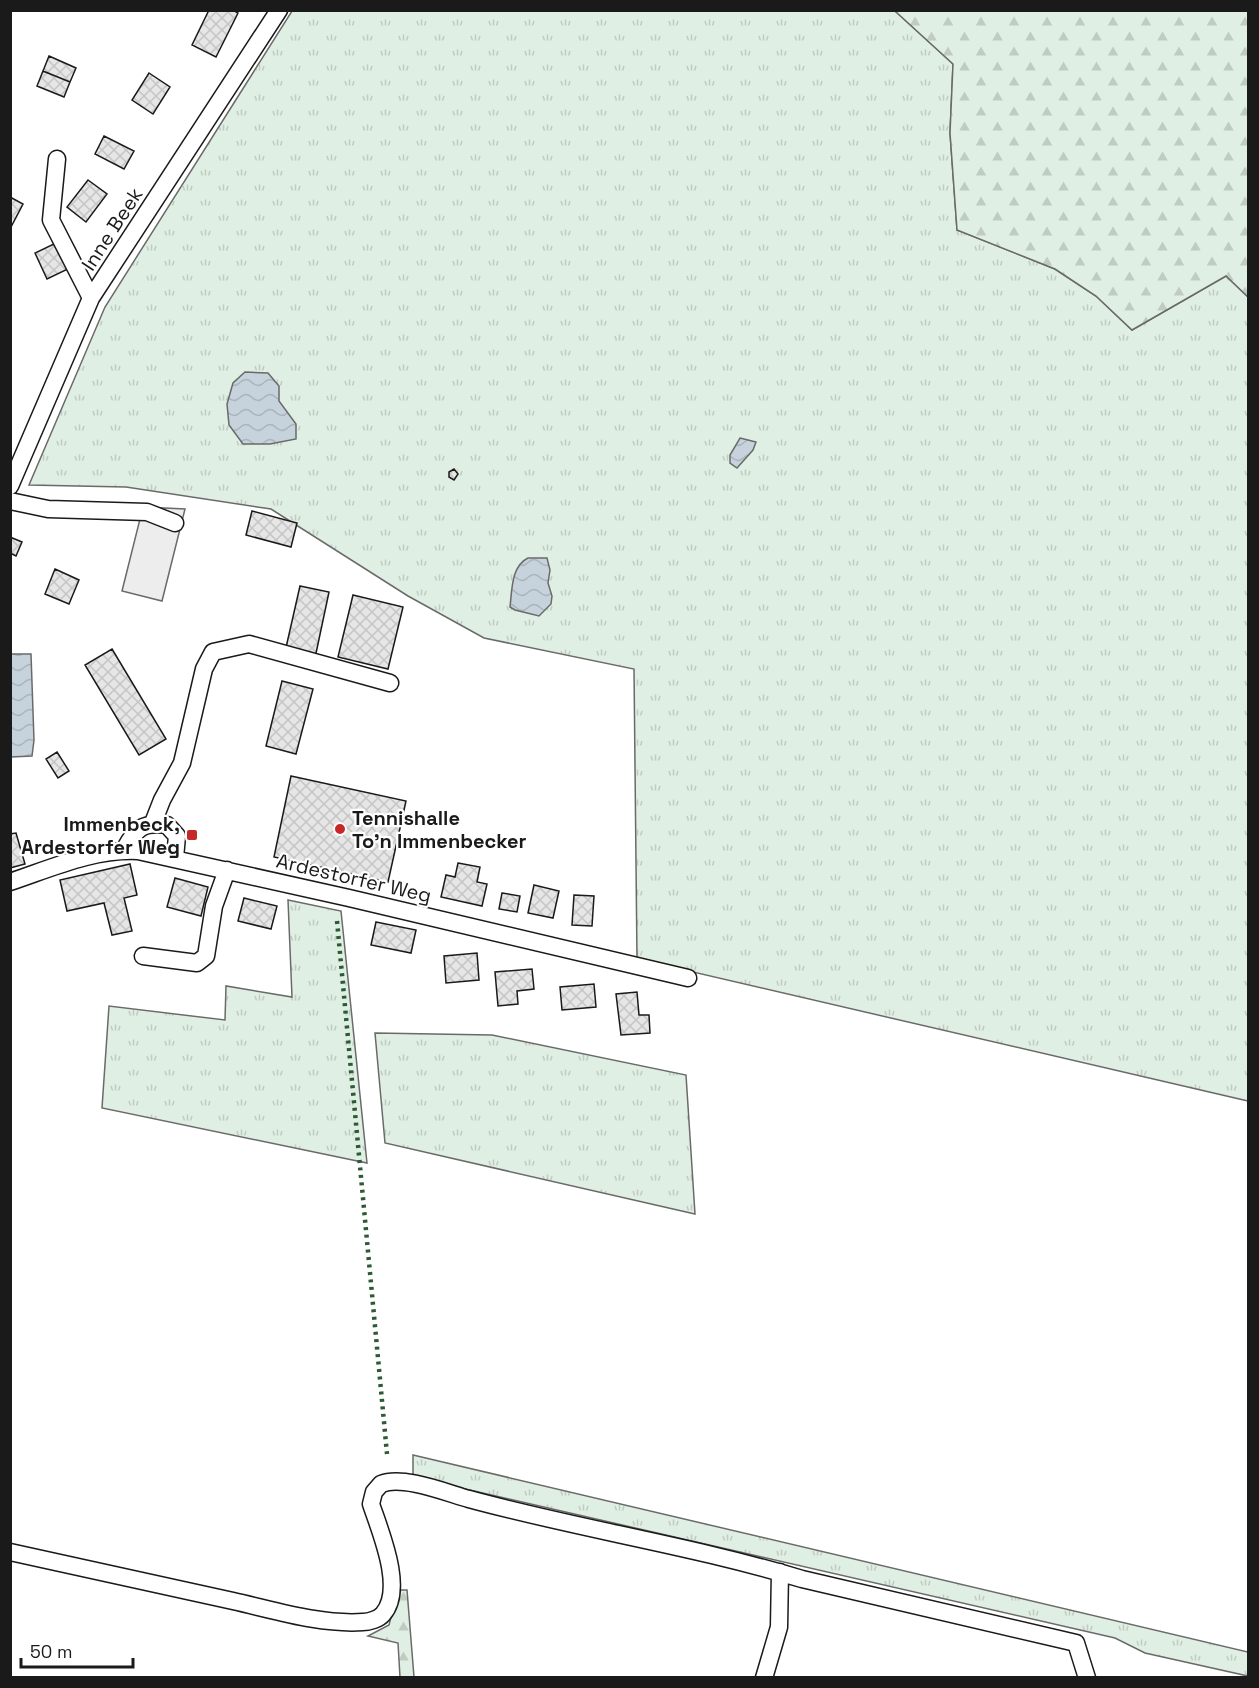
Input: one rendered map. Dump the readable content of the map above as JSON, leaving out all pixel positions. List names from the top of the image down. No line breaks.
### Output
{"streets":{"street":["Inne Beek","Ardestorfer Weg"]},"places":{"other":["Tennishalle To'n Immenbecker"],"transit":["Immenbeck, Ardestorfer Weg"]},"scale_bar":"50 m"}
